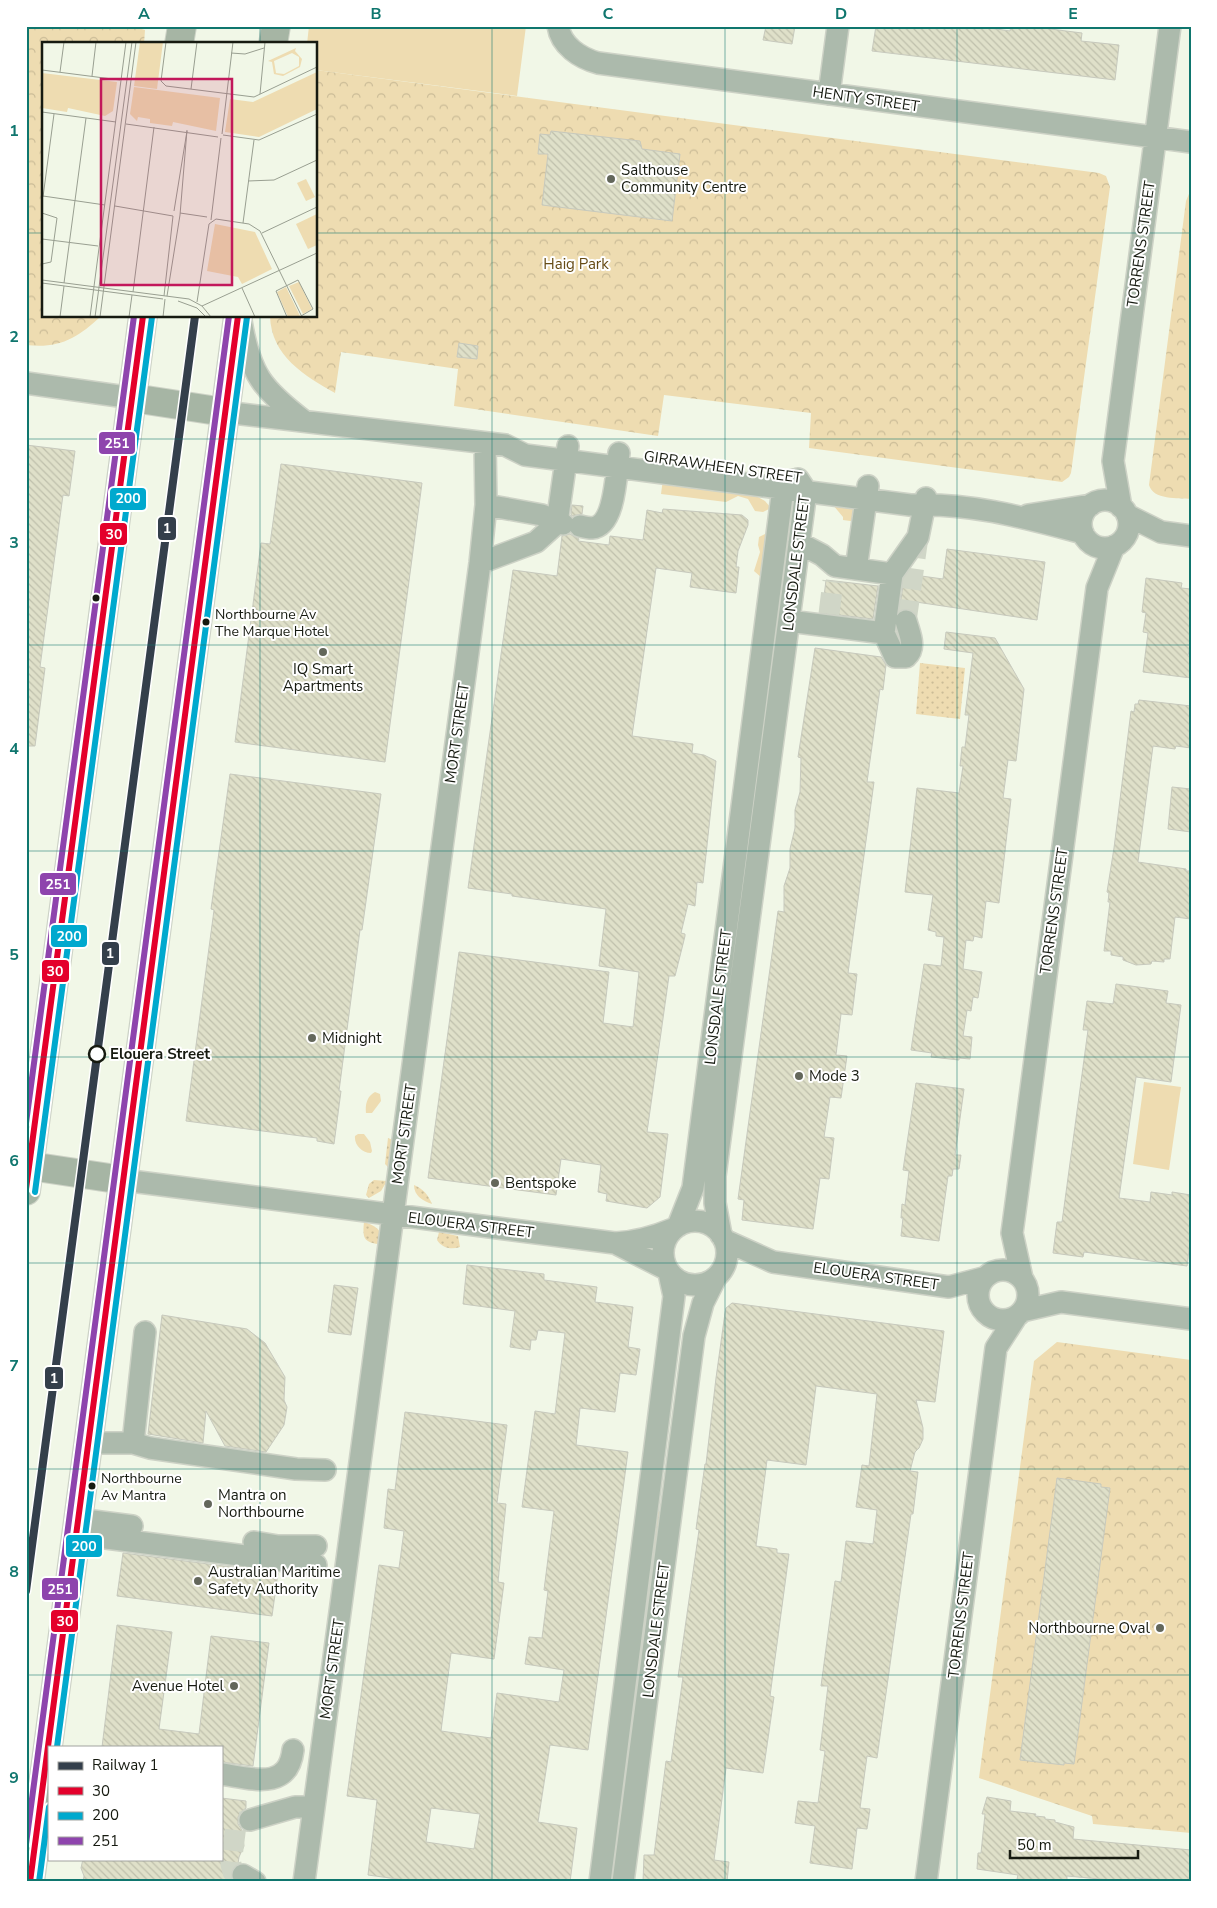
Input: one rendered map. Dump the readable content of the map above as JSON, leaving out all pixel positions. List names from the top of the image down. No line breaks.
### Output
{"streets":{"highway":["GIRRAWHEEN STREET","ELOUERA STREET"],"street":["HENTY STREET","TORRENS STREET","LONSDALE STREET","MORT STREET"]},"crossings":[["HENTY STREET","TORRENS STREET"],["TORRENS STREET","GIRRAWHEEN STREET"],["TORRENS STREET","ELOUERA STREET"],["GIRRAWHEEN STREET","LONSDALE STREET"],["GIRRAWHEEN STREET","MORT STREET"],["LONSDALE STREET","ELOUERA STREET"],["MORT STREET","ELOUERA STREET"]],"parks":["Haig Park"],"places":["Salthouse Community Centre","Northbourne Av The Marque Hotel","IQ Smart Apartments","Midnight","Elouera Street","Mode 3","Bentspoke","Northbourne Av Mantra","Mantra on Northbourne","Australian Maritime Safety Authority","Northbourne Oval","Avenue Hotel"],"lines":["rail line 1","transit line 30","transit line 200","transit line 251"],"legend":["Railway 1","30","200","251"],"scale_bar":"50 m","grid":{"columns":["A","B","C","D","E"],"rows":["1","2","3","4","5","6","7","8","9"]}}
